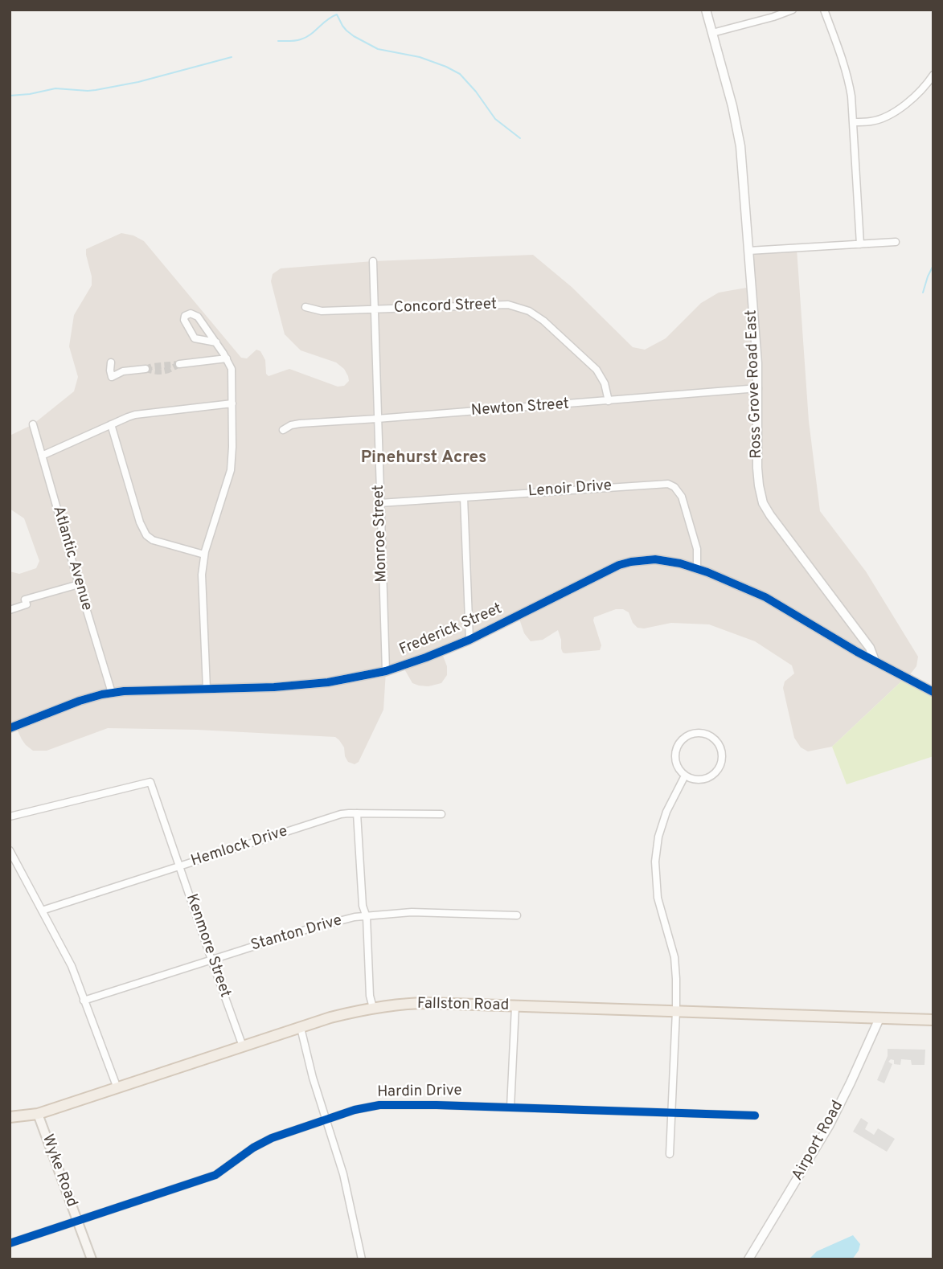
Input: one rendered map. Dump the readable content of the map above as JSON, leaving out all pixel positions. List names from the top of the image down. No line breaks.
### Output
{"streets":{"main road":["Fallston Road","Wyke Road"],"street":["Concord Street","Ross Grove Road East","Newton Street","Lenoir Drive","Monroe Street","Atlantic Avenue","Frederick Street","Hemlock Drive","Stanton Drive","Kenmore Street","Hardin Drive","Airport Road"]},"crossings":[["Concord Street","Newton Street"],["Concord Street","Monroe Street"],["Ross Grove Road East","Newton Street"],["Ross Grove Road East","Frederick Street"],["Newton Street","Monroe Street"],["Lenoir Drive","Monroe Street"],["Lenoir Drive","Frederick Street"],["Monroe Street","Frederick Street"],["Atlantic Avenue","Frederick Street"],["Hemlock Drive","Kenmore Street"],["Stanton Drive","Kenmore Street"],["Kenmore Street","Fallston Road"],["Fallston Road","Airport Road"],["Fallston Road","Wyke Road"],["Hardin Drive","Wyke Road"]],"districts":["Pinehurst Acres"]}
